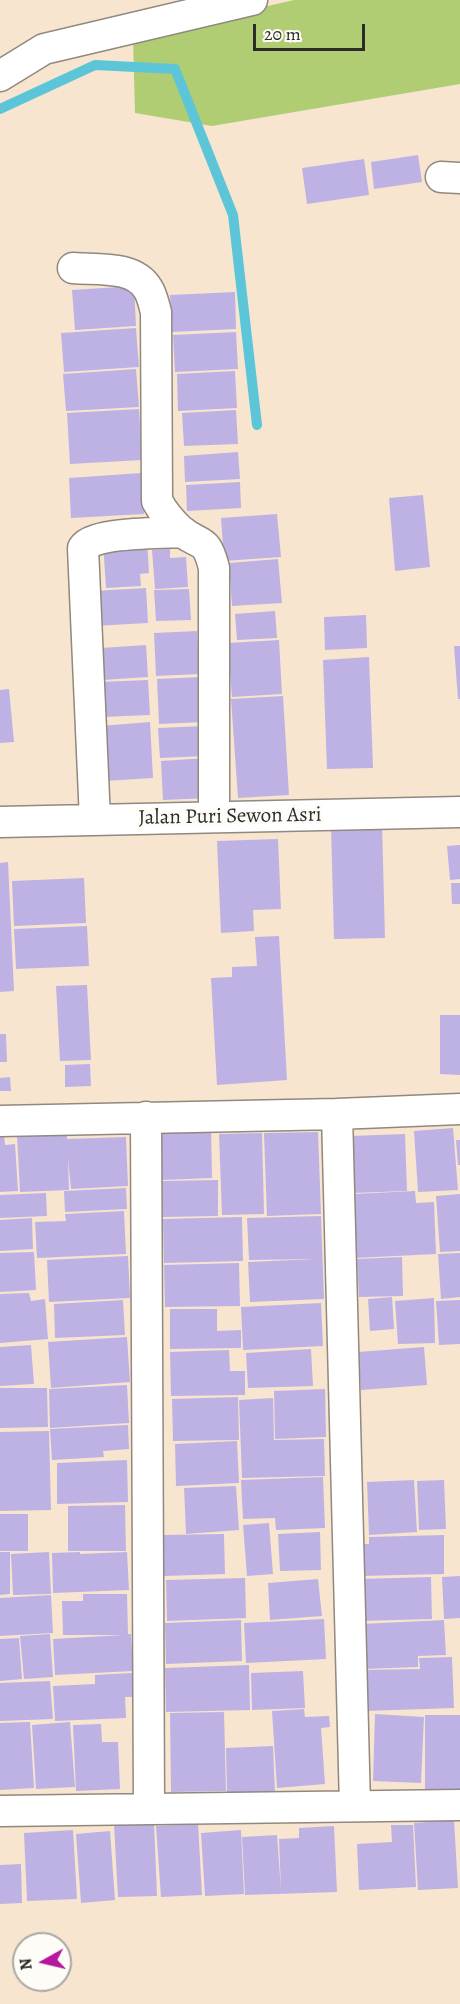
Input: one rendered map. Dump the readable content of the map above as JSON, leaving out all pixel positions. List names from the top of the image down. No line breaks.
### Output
{"streets":{"street":["Jalan Puri Sewon Asri"]},"scale_bar":"20 m","north":"left"}
